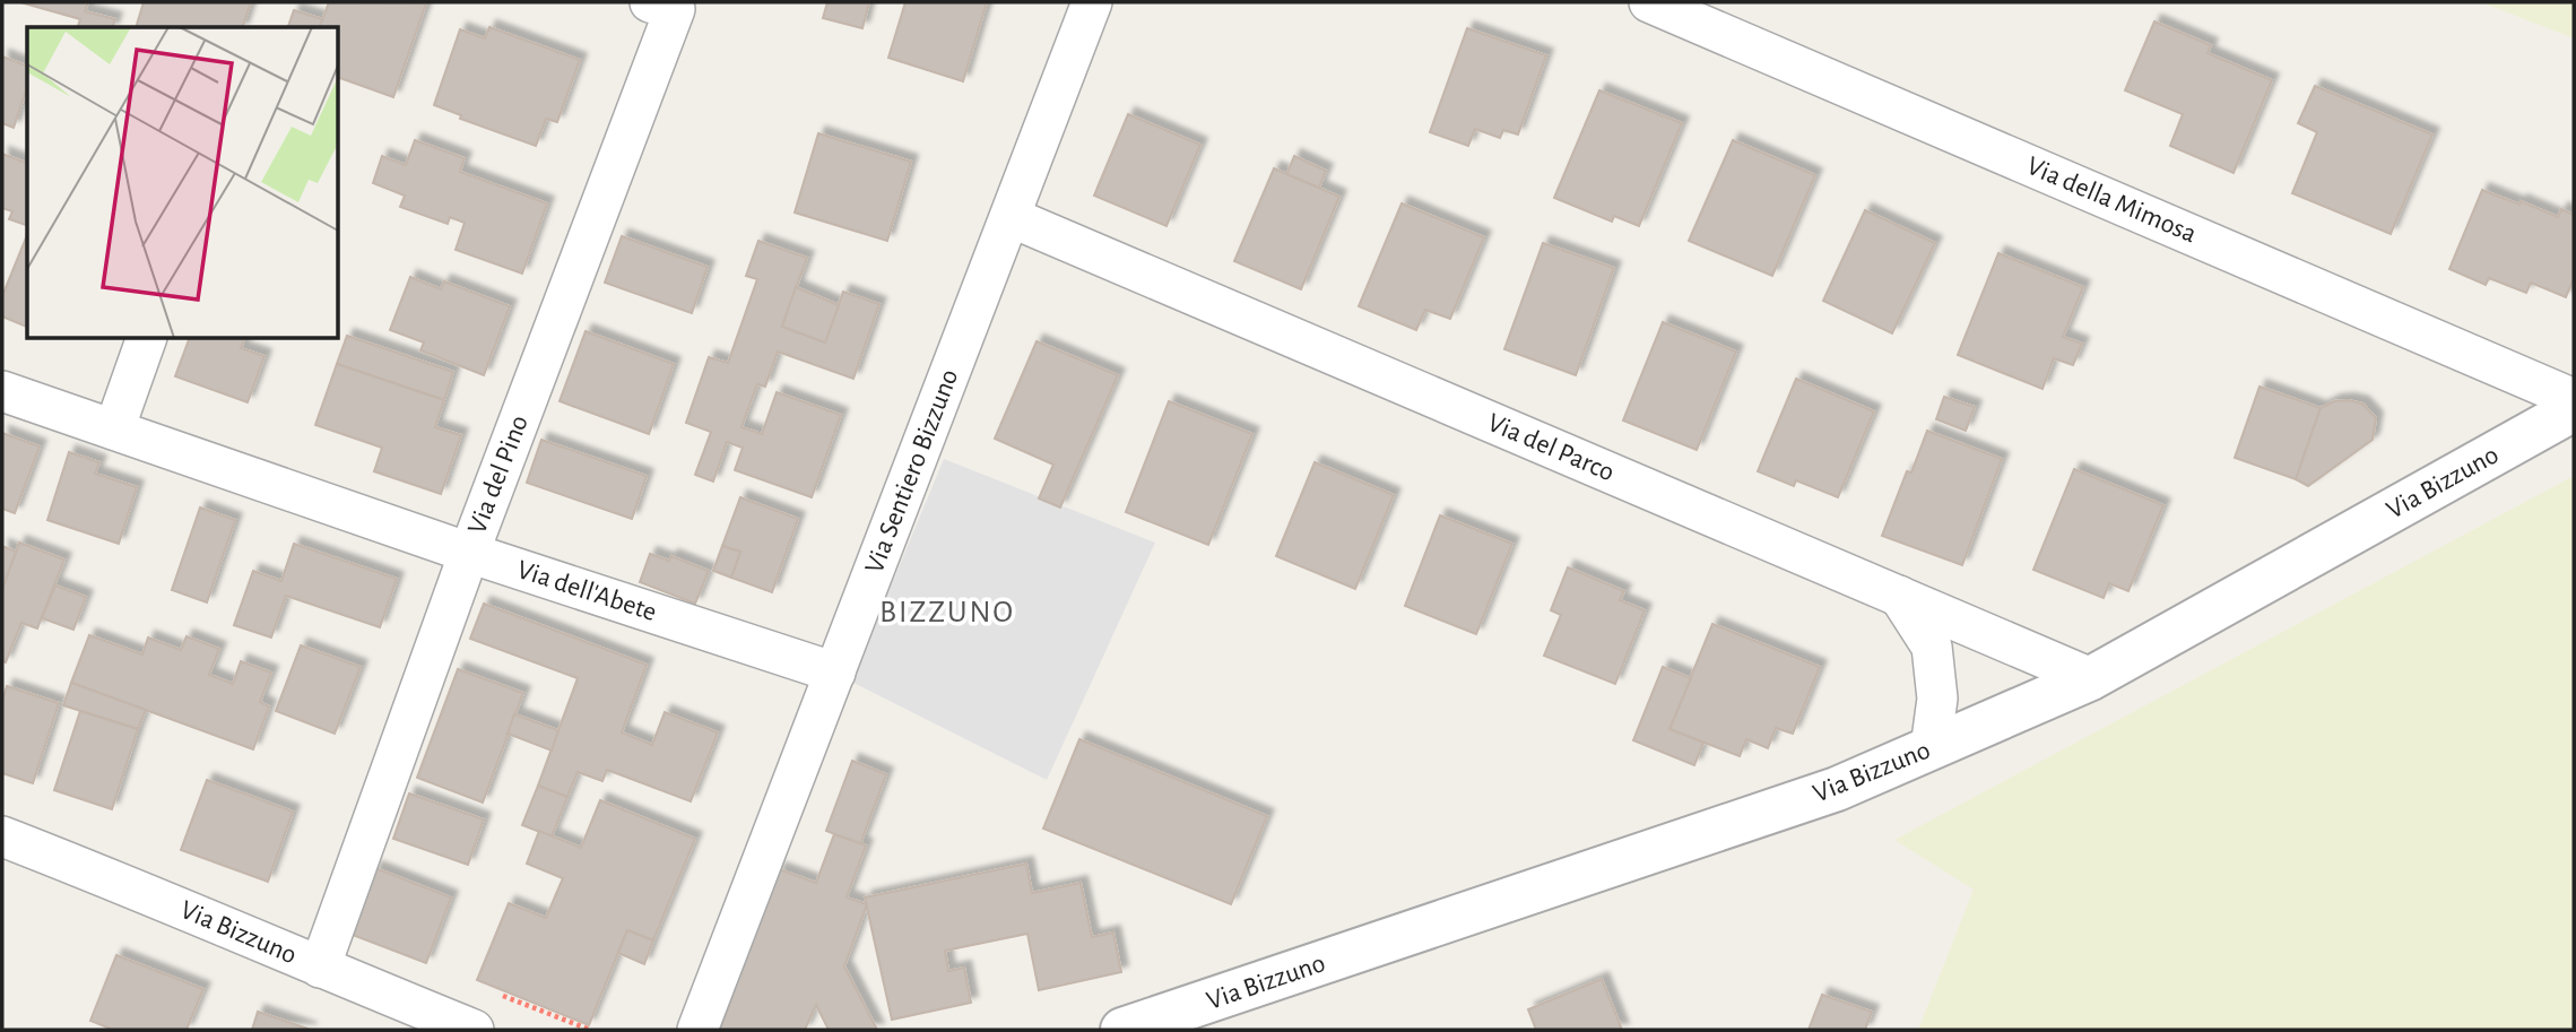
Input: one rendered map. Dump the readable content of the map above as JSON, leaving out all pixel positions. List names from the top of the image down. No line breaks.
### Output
{"streets":{"street":["Via della Mimosa","Via del Parco","Via Sentiero Bizzuno","Via del Pino","Via Bizzuno","Via dell'Abete"]},"crossings":[["Via del Parco","Via Sentiero Bizzuno"],["Via del Parco","Via Bizzuno"],["Via Sentiero Bizzuno","Via dell'Abete"],["Via del Pino","Via Bizzuno"],["Via del Pino","Via dell'Abete"]],"districts":["BIZZUNO"]}
